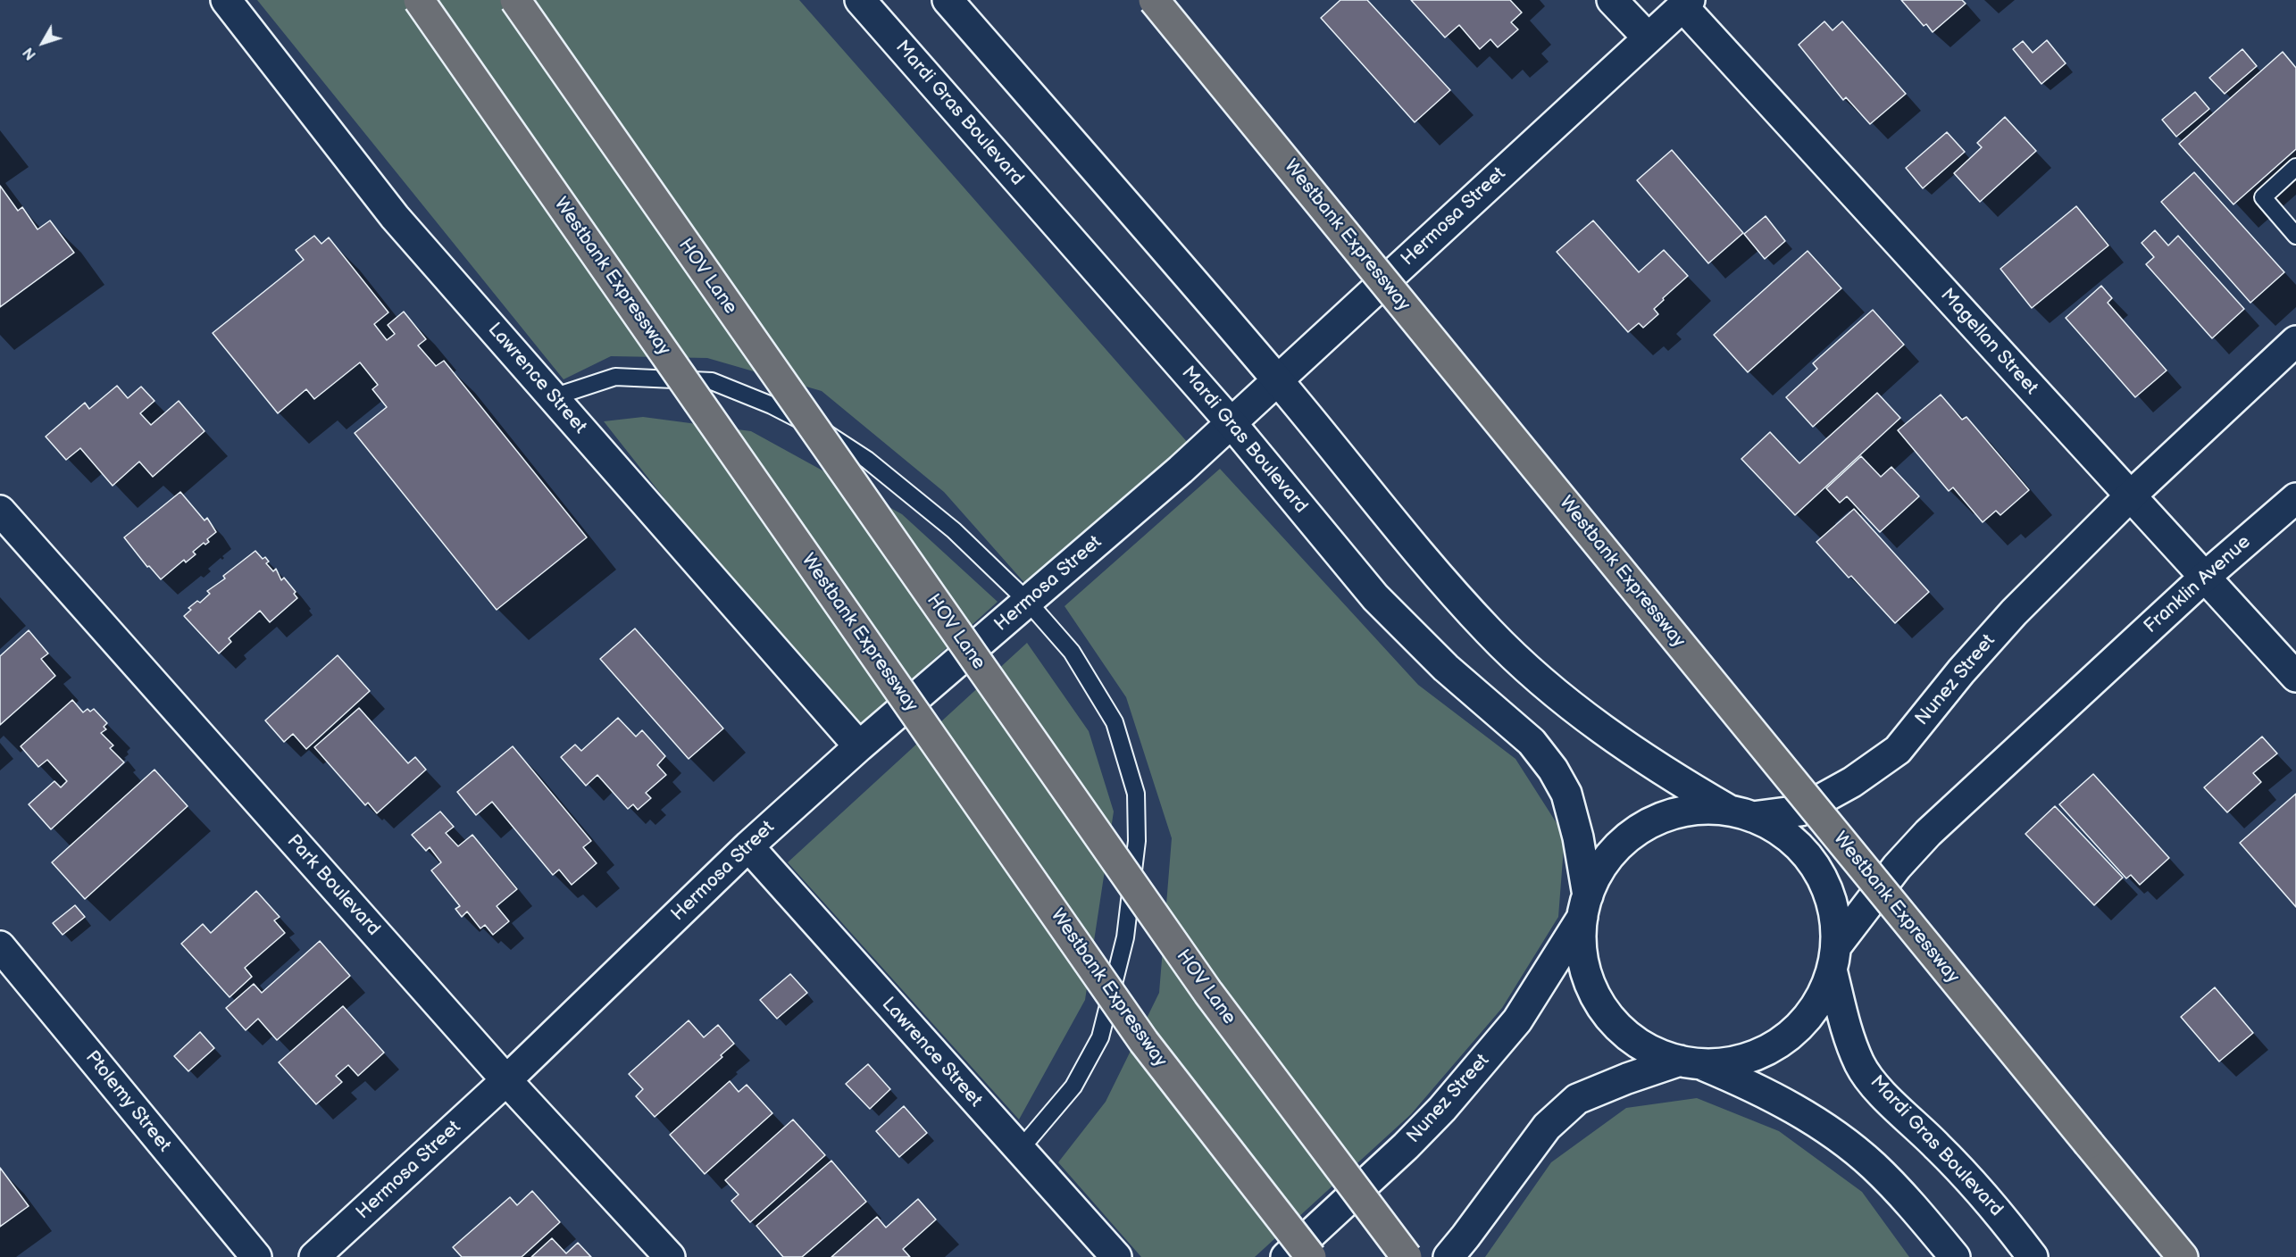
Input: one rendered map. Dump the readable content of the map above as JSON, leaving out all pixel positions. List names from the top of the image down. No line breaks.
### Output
{"streets":{"highway":["Westbank Expressway","HOV Lane"],"street":["Mardi Gras Boulevard","Hermosa Street","Magellan Street","Lawrence Street","Franklin Avenue","Nunez Street","Park Boulevard","Ptolemy Street"]},"crossings":[["Mardi Gras Boulevard","Hermosa Street"],["Mardi Gras Boulevard","Franklin Avenue"],["Mardi Gras Boulevard","Nunez Street"],["Hermosa Street","Magellan Street"],["Hermosa Street","Lawrence Street"],["Hermosa Street","Park Boulevard"],["Magellan Street","Franklin Avenue"],["Magellan Street","Nunez Street"]],"north":"bottom left"}
